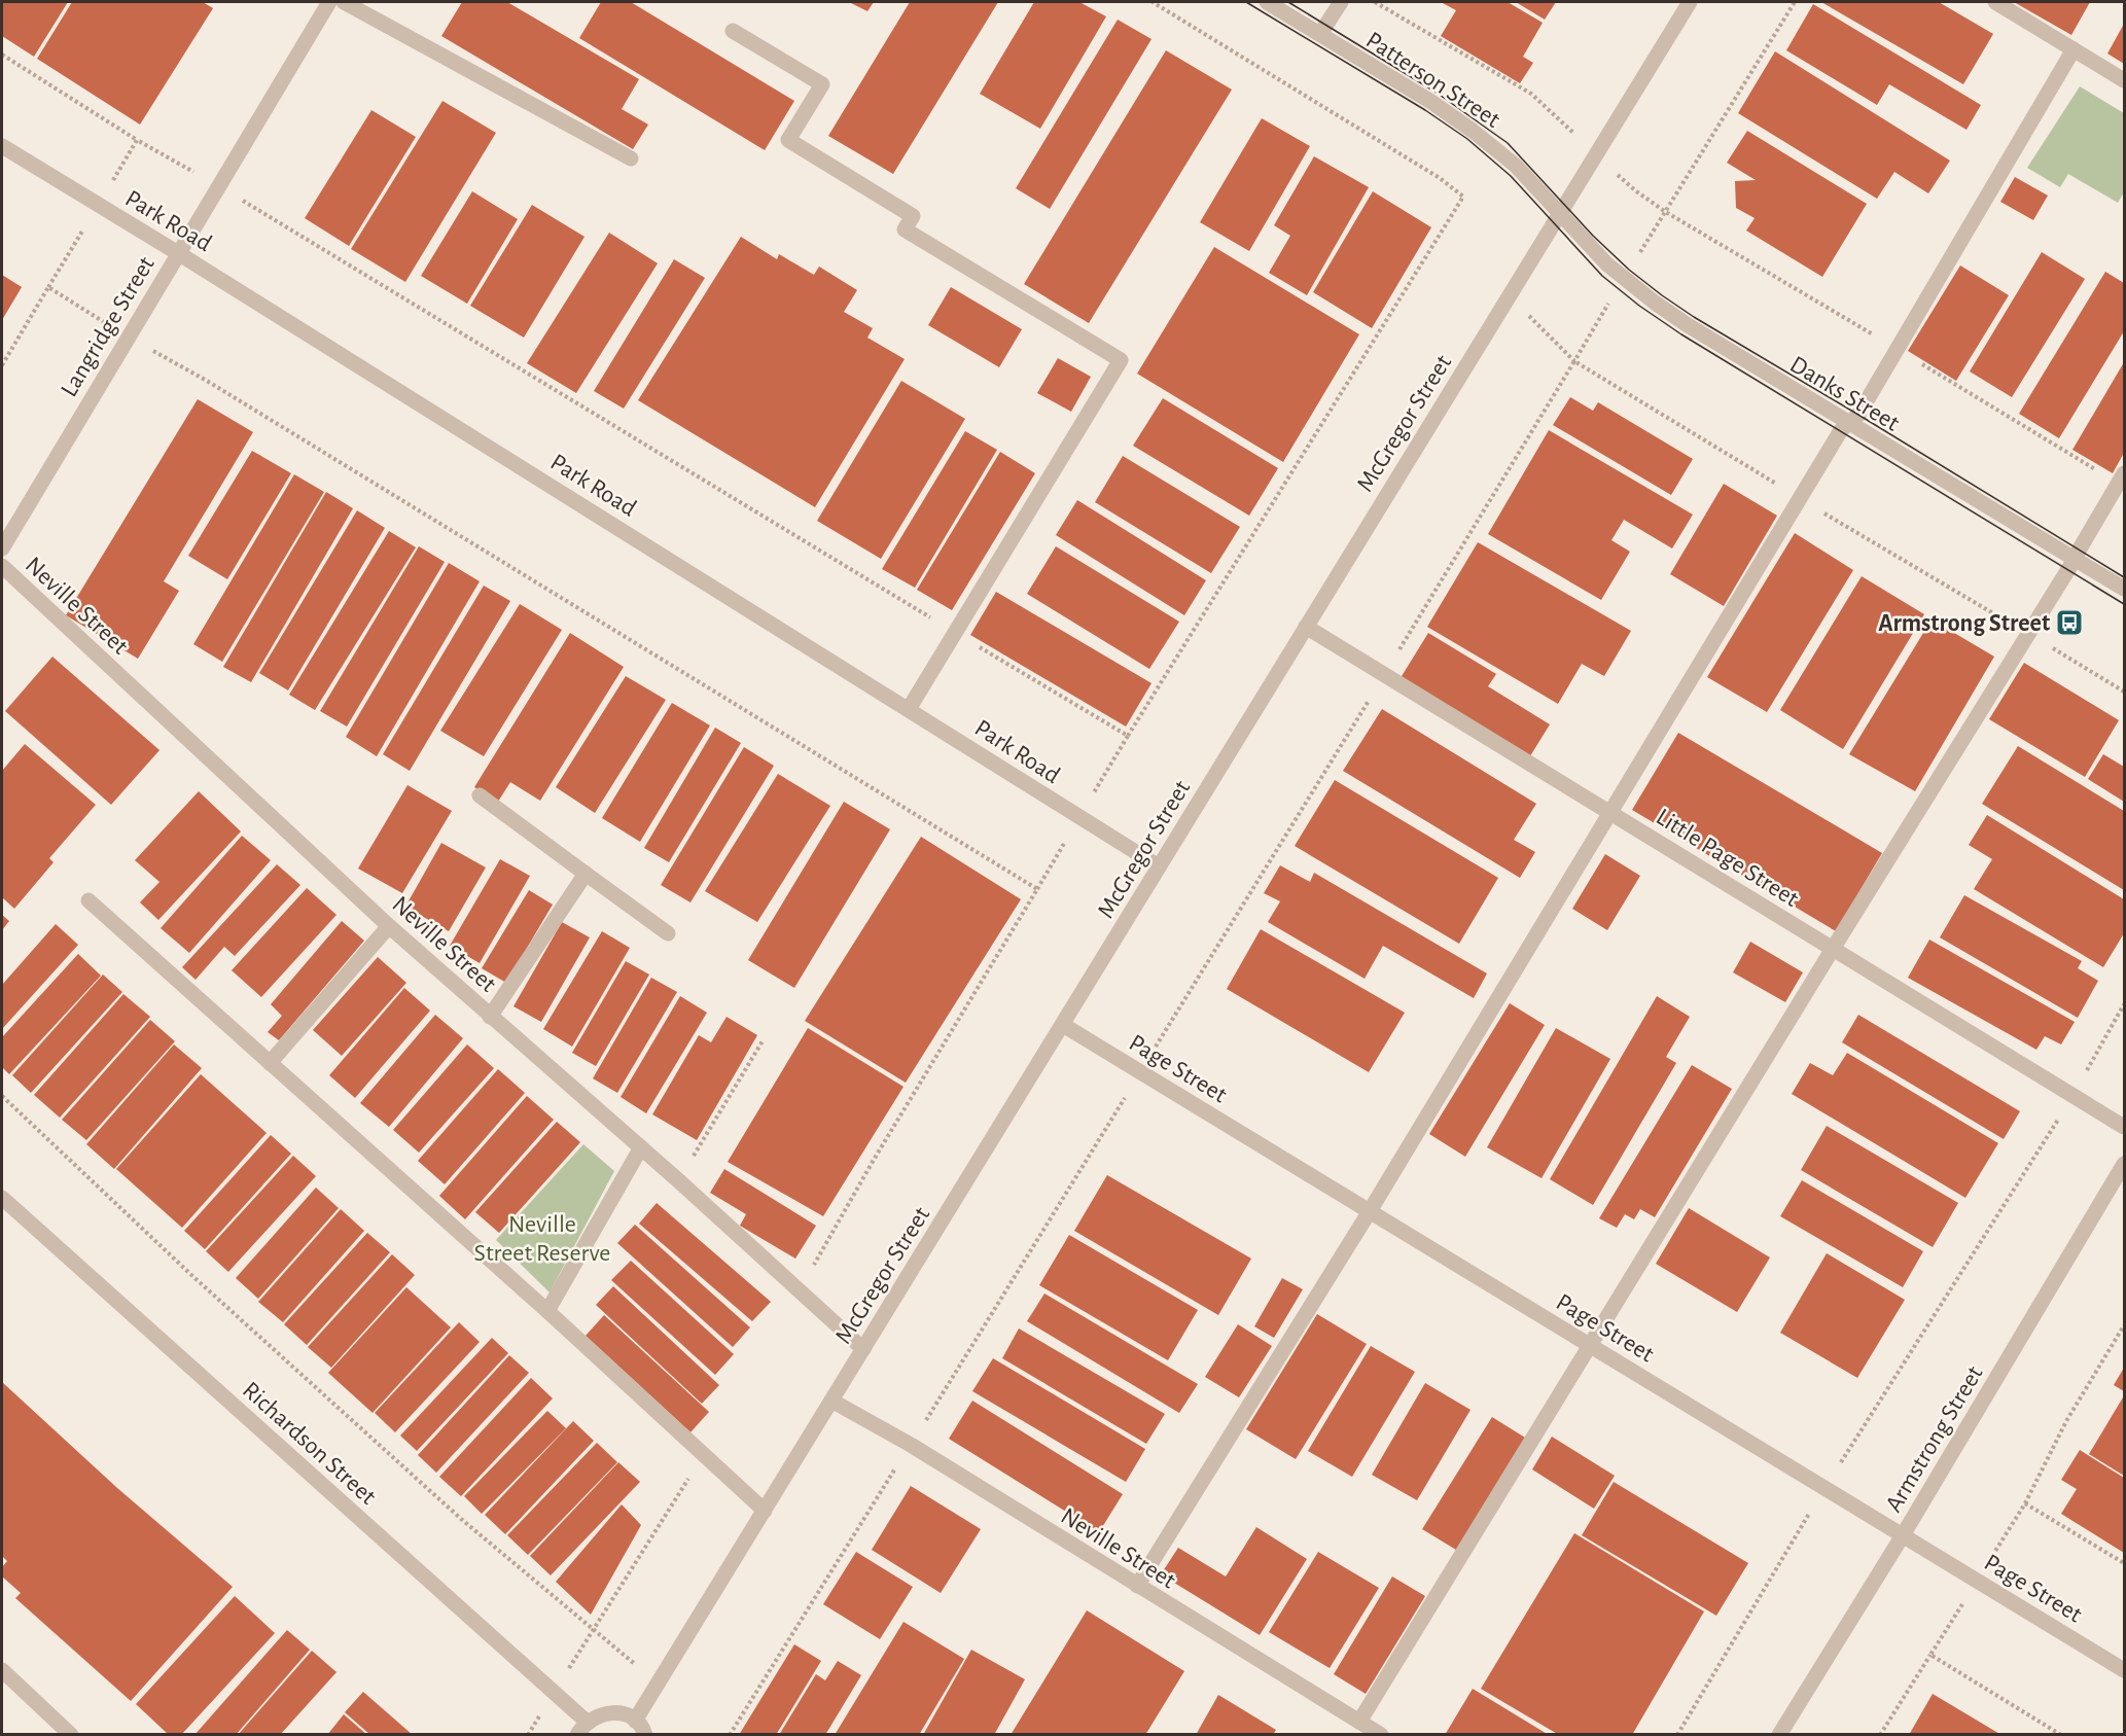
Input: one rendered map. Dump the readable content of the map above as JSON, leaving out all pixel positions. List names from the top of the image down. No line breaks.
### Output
{"streets":{"street":["Patterson Street","Park Road","Langridge Street","Danks Street","McGregor Street","Neville Street","Little Page Street","Page Street","Armstrong Street","Richardson Street"]},"crossings":[["Patterson Street","Danks Street"],["Patterson Street","McGregor Street"],["Park Road","Langridge Street"],["Park Road","McGregor Street"],["Danks Street","McGregor Street"],["McGregor Street","Neville Street"],["McGregor Street","Little Page Street"],["McGregor Street","Page Street"],["Page Street","Armstrong Street"]],"parks":["Neville Street Reserve"],"places":{"bus stop":["Armstrong Street"]}}
